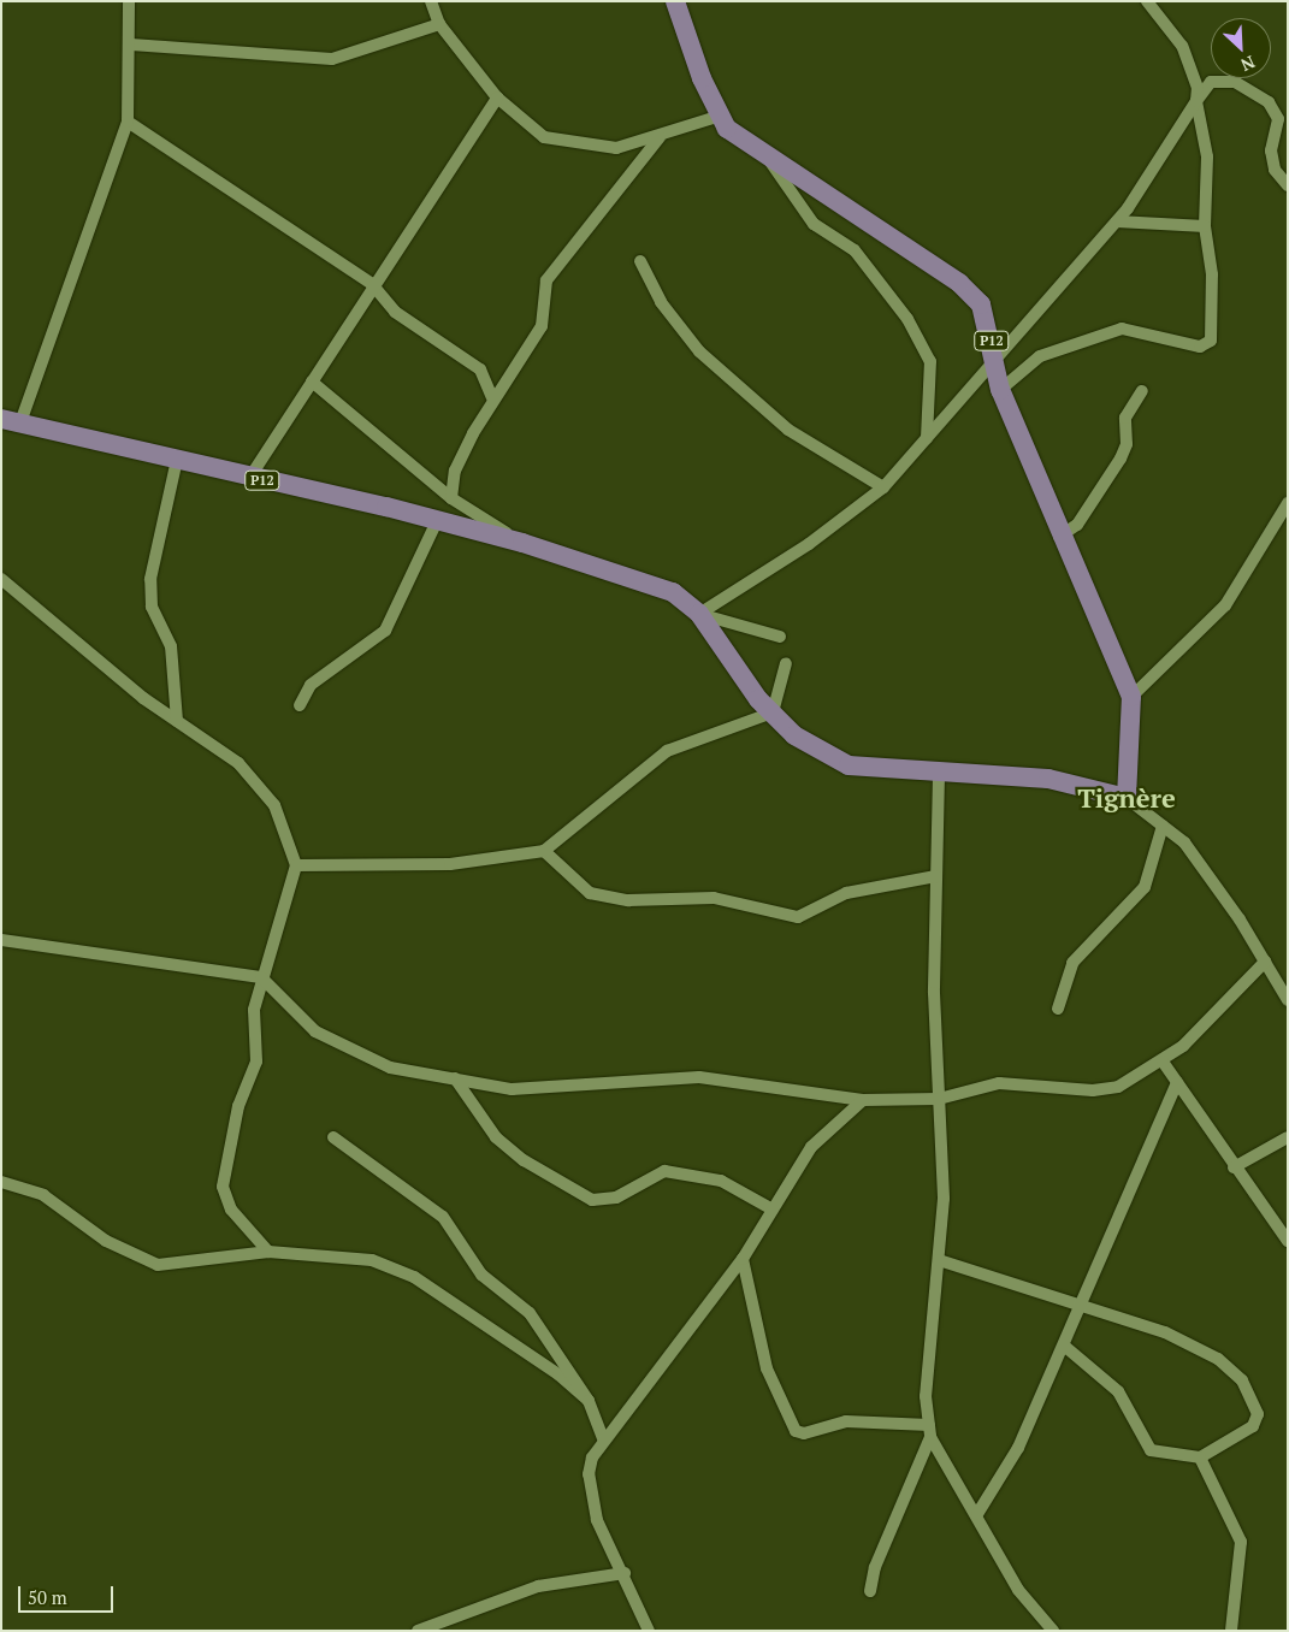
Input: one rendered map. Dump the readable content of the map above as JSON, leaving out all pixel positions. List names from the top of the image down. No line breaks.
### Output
{"streets":{"main road":["P12"]},"districts":["Tignère"],"scale_bar":"50 m","north":"bottom right"}
